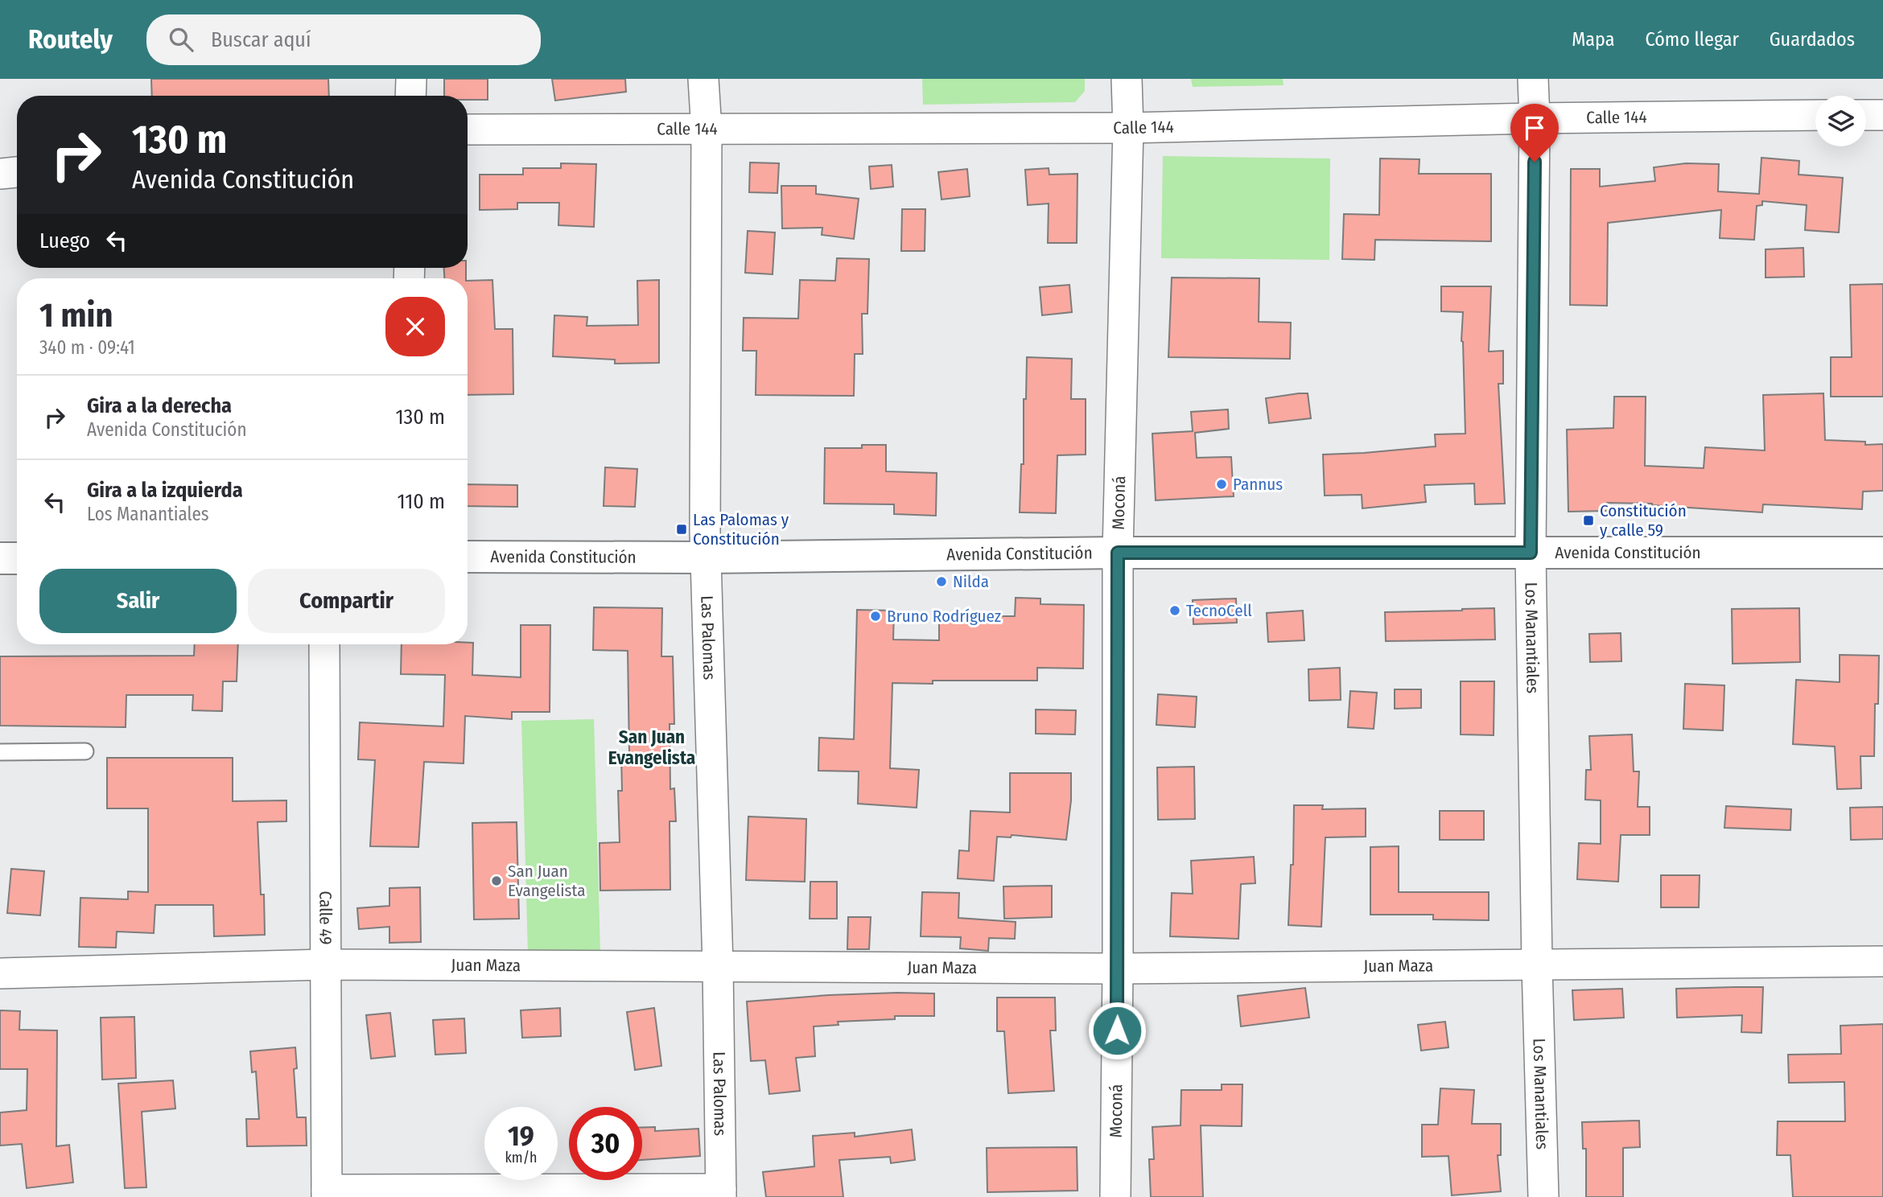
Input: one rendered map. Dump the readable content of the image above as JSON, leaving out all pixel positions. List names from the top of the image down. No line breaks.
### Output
{"streets":{"main road":["Avenida Constitución"],"street":["Calle 144","Moconá","Las Palomas","Los Manantiales","Calle 49","Juan Maza"]},"crossings":[["Calle 144","Moconá"],["Calle 144","Las Palomas"],["Calle 144","Los Manantiales"],["Moconá","Avenida Constitución"],["Moconá","Juan Maza"],["Avenida Constitución","Las Palomas"],["Avenida Constitución","Los Manantiales"],["Las Palomas","Juan Maza"],["Los Manantiales","Juan Maza"],["Calle 49","Juan Maza"]],"districts":["San Juan Evangelista"],"places":{"other":["Pannus","Nilda","TecnoCell","Bruno Rodríguez","San Juan Evangelista"],"transit":["Constitución y calle 59","Las Palomas y Constitución"]},"page":{"header":"Routely","search":"Buscar aquí","nav":["Mapa","Cómo llegar","Guardados"],"turn":["130 m","Avenida Constitución"],"then":"Luego","heading":["1 min","340 m · 09:41"],"list":[{"name":"Gira a la derecha","note":"Avenida Constitución","value":"130 m"},{"name":"Gira a la izquierda","note":"Los Manantiales","value":"110 m"}],"buttons":["Salir","Compartir"],"speed":"19 km/h","limit":"30"}}
